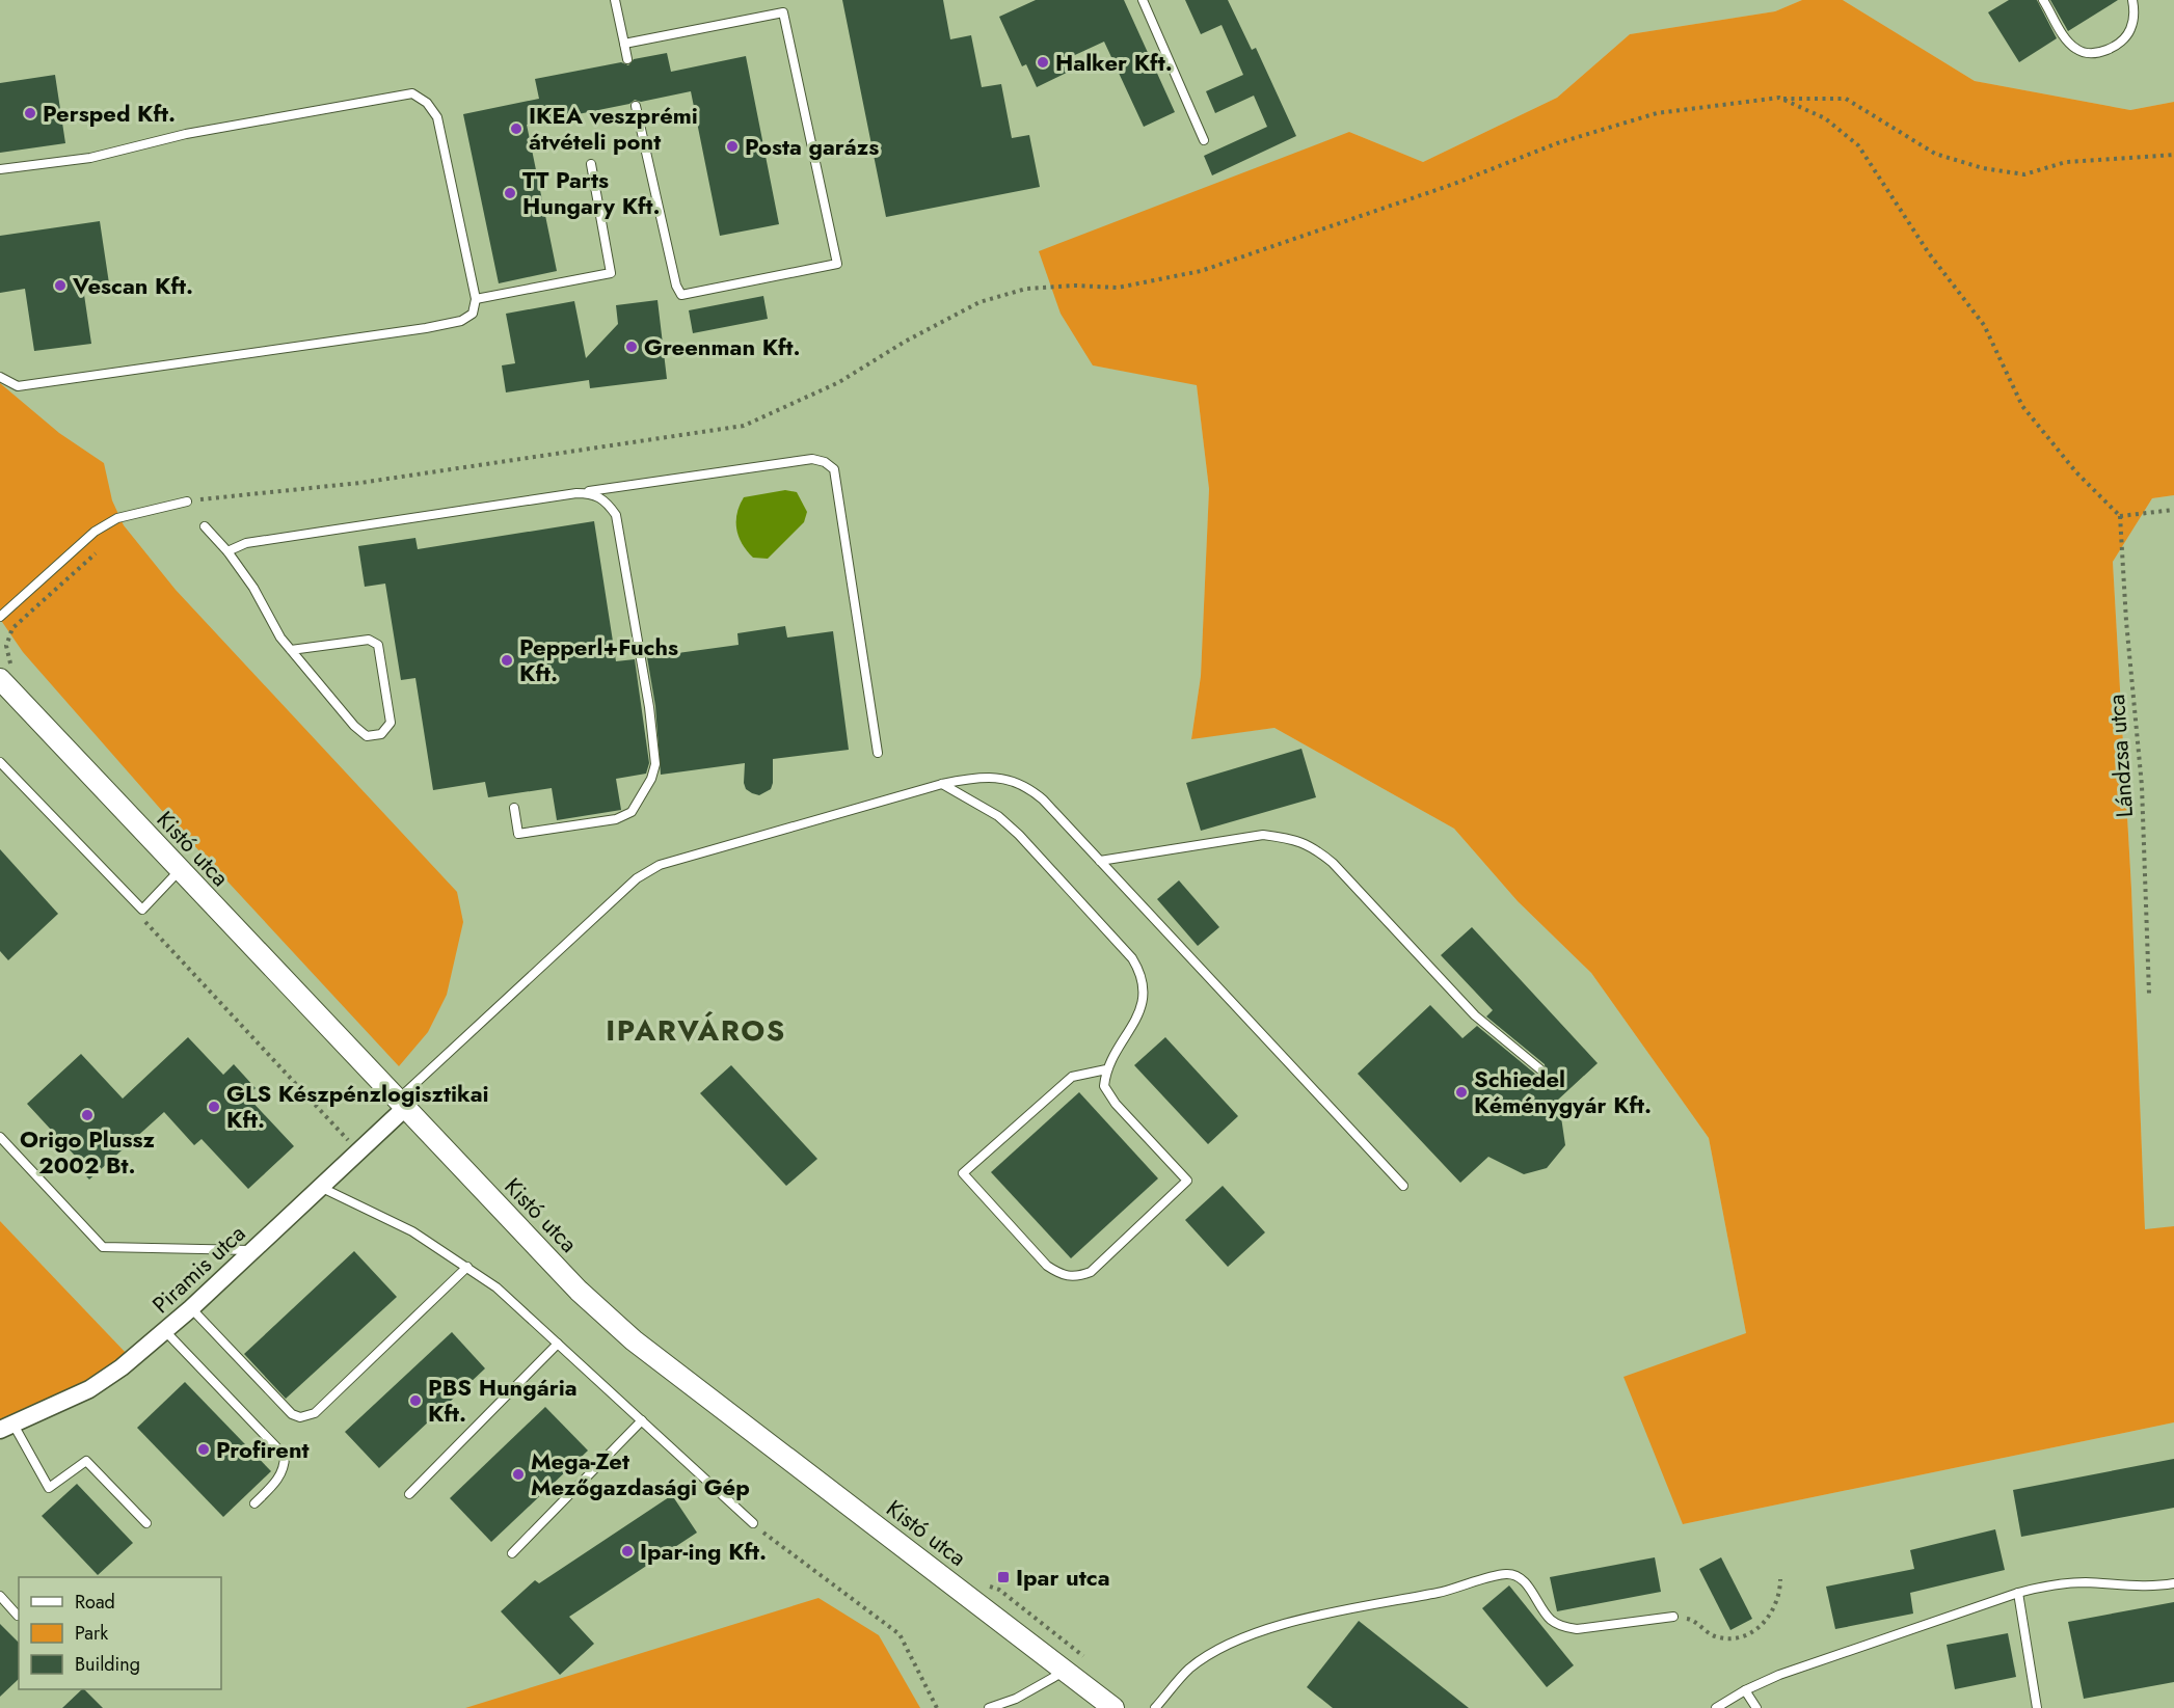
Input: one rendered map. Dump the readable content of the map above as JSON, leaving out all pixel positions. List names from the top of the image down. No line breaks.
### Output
{"streets":{"street":["Kistó utca","Piramis utca"],"path":["Lándzsa utca"]},"crossings":[["Kistó utca","Piramis utca"]],"districts":["IPARVÁROS"],"places":{"other":["Halker Kft.","Persped Kft.","IKEA veszprémi átvételi pont","Posta garázs","TT Parts Hungary Kft.","Vescan Kft.","Greenman Kft.","Pepperl+Fuchs Kft.","Schiedel Kéménygyár Kft.","GLS Készpénzlogisztikai Kft.","Origo Plussz 2002 Bt.","PBS Hungária Kft.","Profirent","Mega-Zet Mezőgazdasági Gép","Ipar-ing Kft."],"transit":["Ipar utca"]},"legend":["Road","Park","Building"]}
